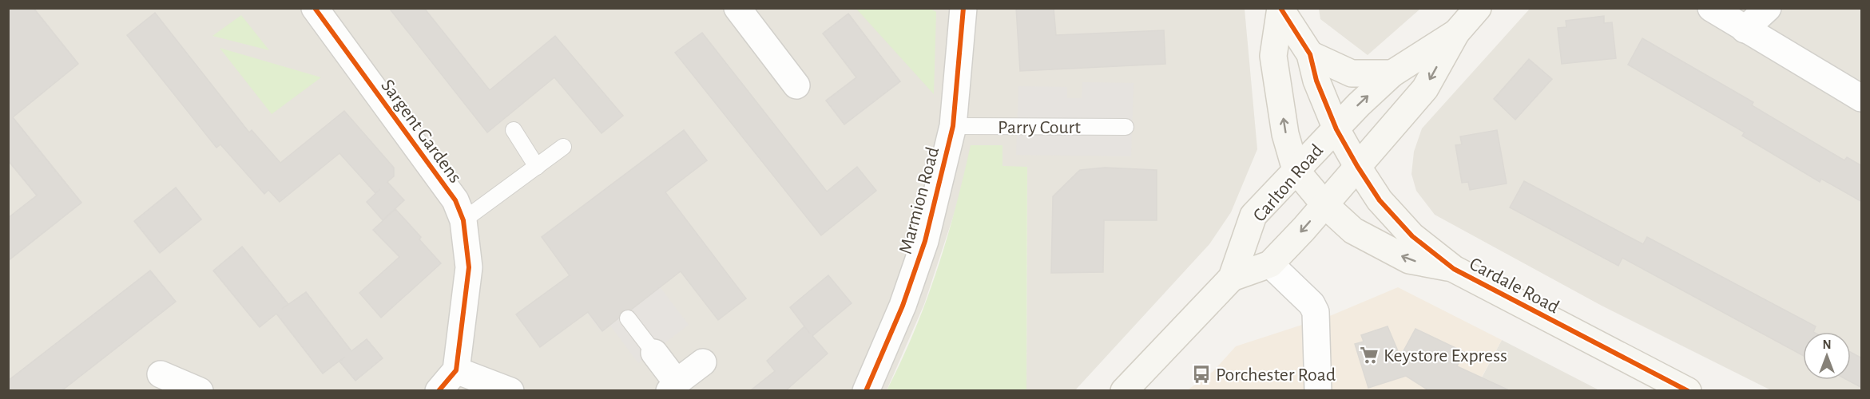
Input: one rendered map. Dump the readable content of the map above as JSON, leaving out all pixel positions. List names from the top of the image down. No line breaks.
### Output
{"streets":{"street":["Sargent Gardens","Carlton Road","Marmion Road","Cardale Road"],"lane":["Parry Court"]},"crossings":[["Parry Court","Marmion Road"],["Carlton Road","Cardale Road"]],"places":{"supermarket":["Keystore Express"],"bus stop":["Porchester Road"]},"north":"top"}
